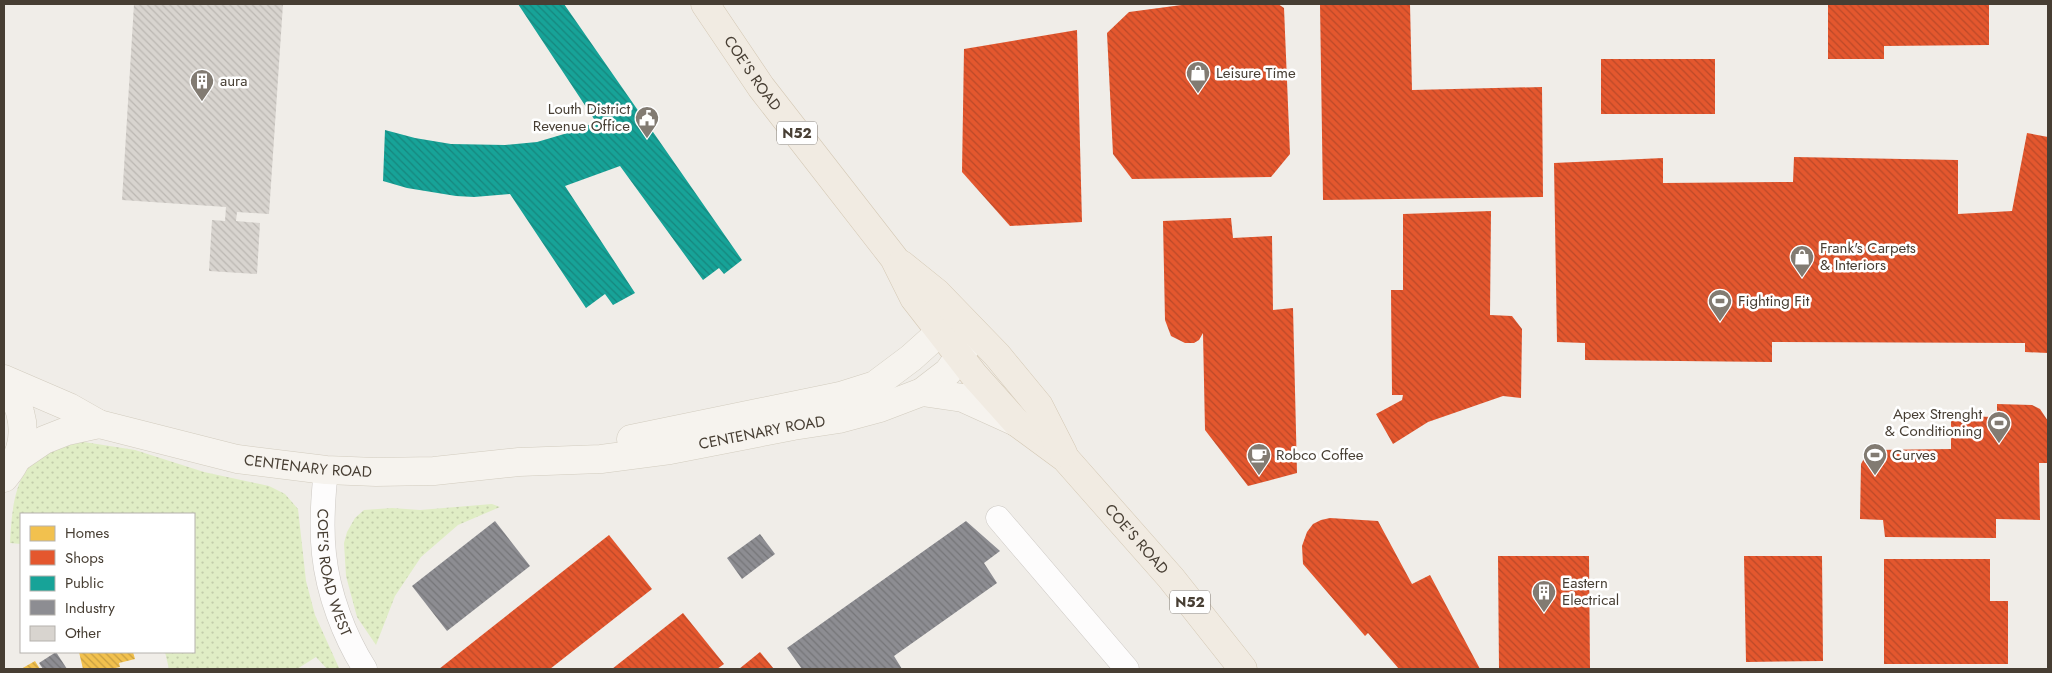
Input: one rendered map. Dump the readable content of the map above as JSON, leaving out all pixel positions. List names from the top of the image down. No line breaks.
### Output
{"streets":{"main road":["COE'S ROAD","N52"],"street":["CENTENARY ROAD","COE'S ROAD WEST"]},"crossings":[["COE'S ROAD","CENTENARY ROAD"],["CENTENARY ROAD","COE'S ROAD WEST"]],"places":{"shop":["Leisure Time","Frank's Carpets & Interiors"],"building":["aura","Eastern Electrical"],"public building":["Louth District Revenue Office"],"sports":["Fighting Fit","Apex Strenght & Conditioning","Curves"],"cafe":["Robco Coffee"]},"legend":["Homes","Shops","Public","Industry","Other"]}
